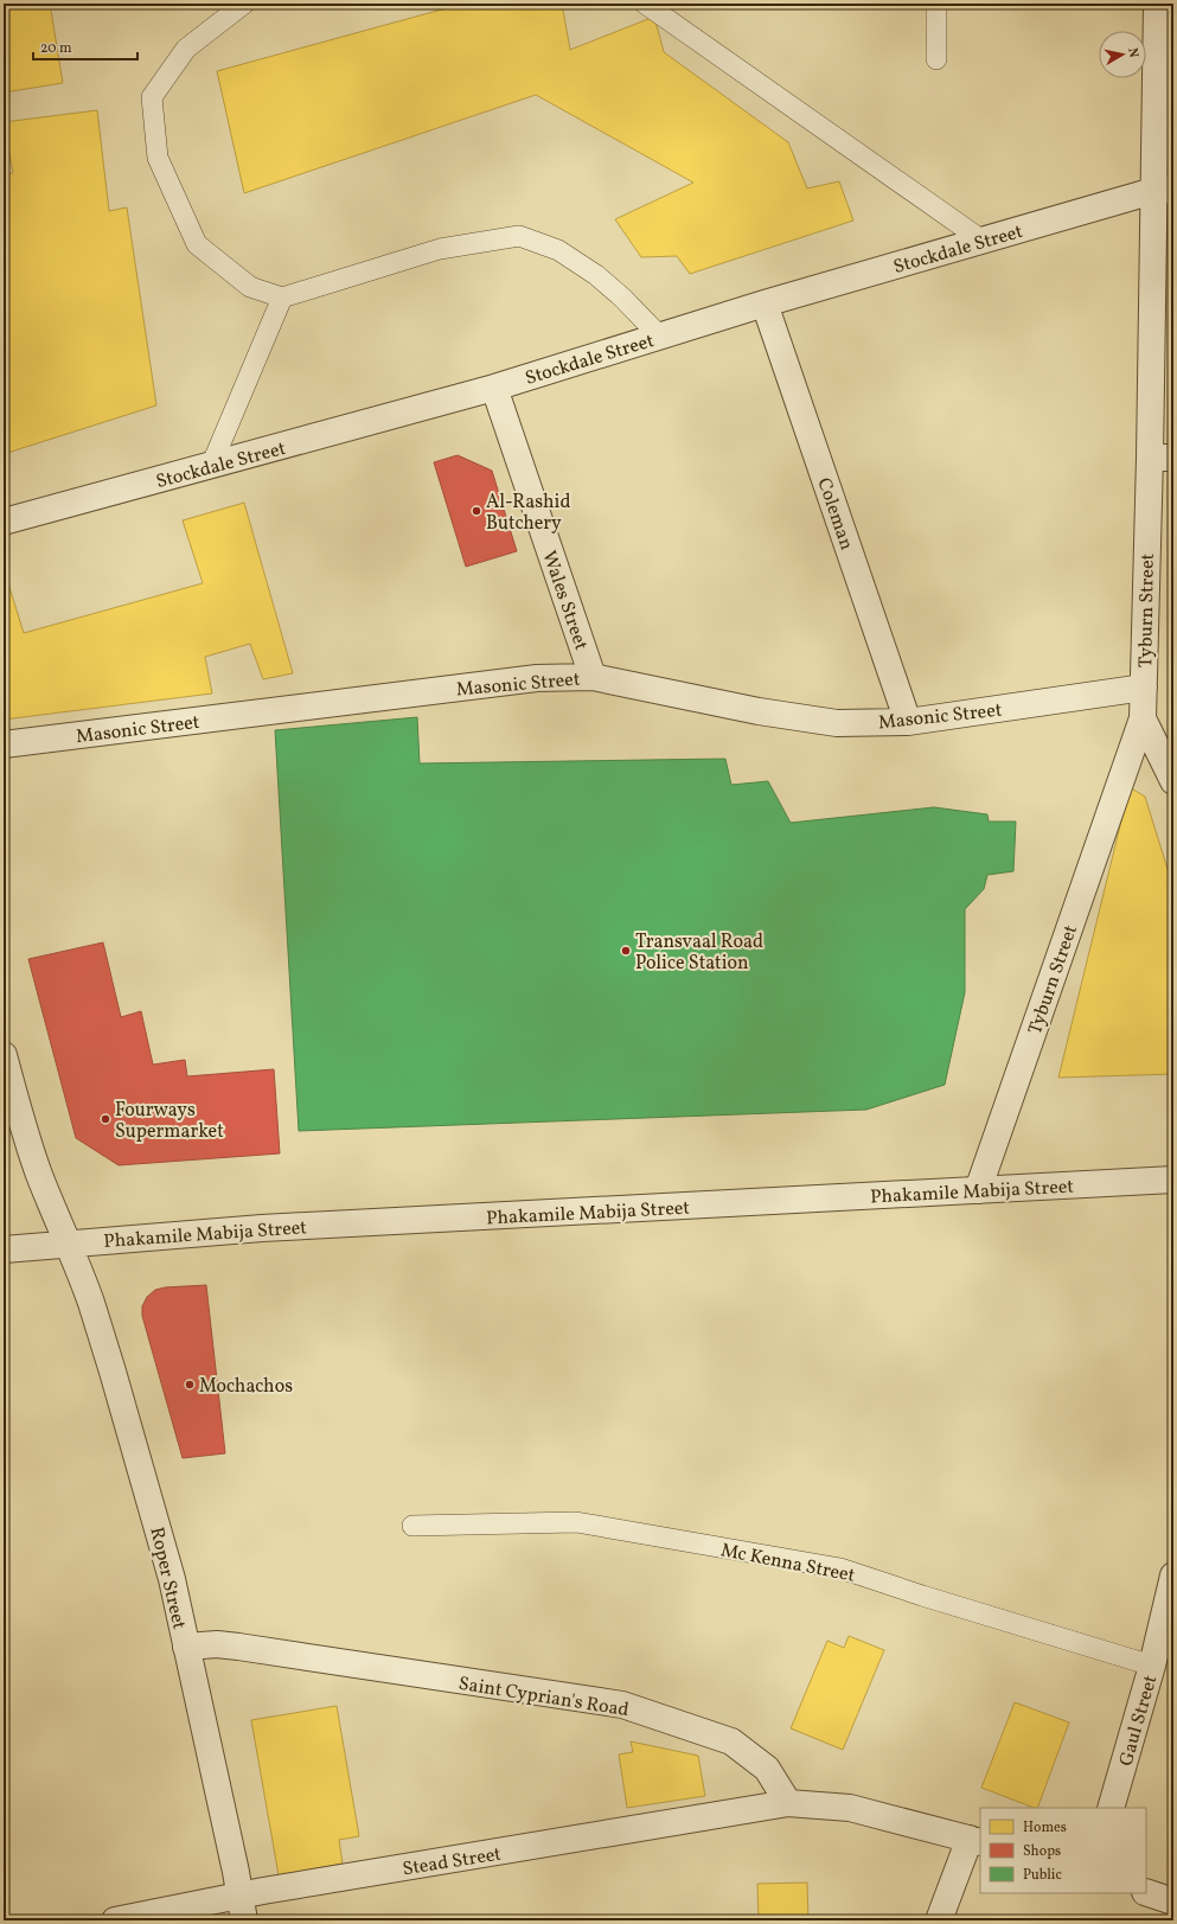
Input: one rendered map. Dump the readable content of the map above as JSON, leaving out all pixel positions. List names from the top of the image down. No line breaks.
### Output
{"streets":{"street":["Stockdale Street","Coleman","Wales Street","Tyburn Street","Masonic Street","Phakamile Mabija Street","Roper Street","Saint Cyprian's Road","Gaul Street","Stead Street"],"lane":["Mc Kenna Street"]},"crossings":[["Stockdale Street","Coleman"],["Stockdale Street","Wales Street"],["Stockdale Street","Tyburn Street"],["Coleman","Masonic Street"],["Wales Street","Masonic Street"],["Tyburn Street","Masonic Street"],["Tyburn Street","Phakamile Mabija Street"],["Phakamile Mabija Street","Roper Street"],["Mc Kenna Street","Gaul Street"],["Roper Street","Saint Cyprian's Road"],["Roper Street","Stead Street"],["Saint Cyprian's Road","Stead Street"]],"places":["Al-Rashid Butchery","Transvaal Road Police Station","Fourways Supermarket","Mochachos"],"legend":["Homes","Shops","Public"],"scale_bar":"20 m","north":"right"}
